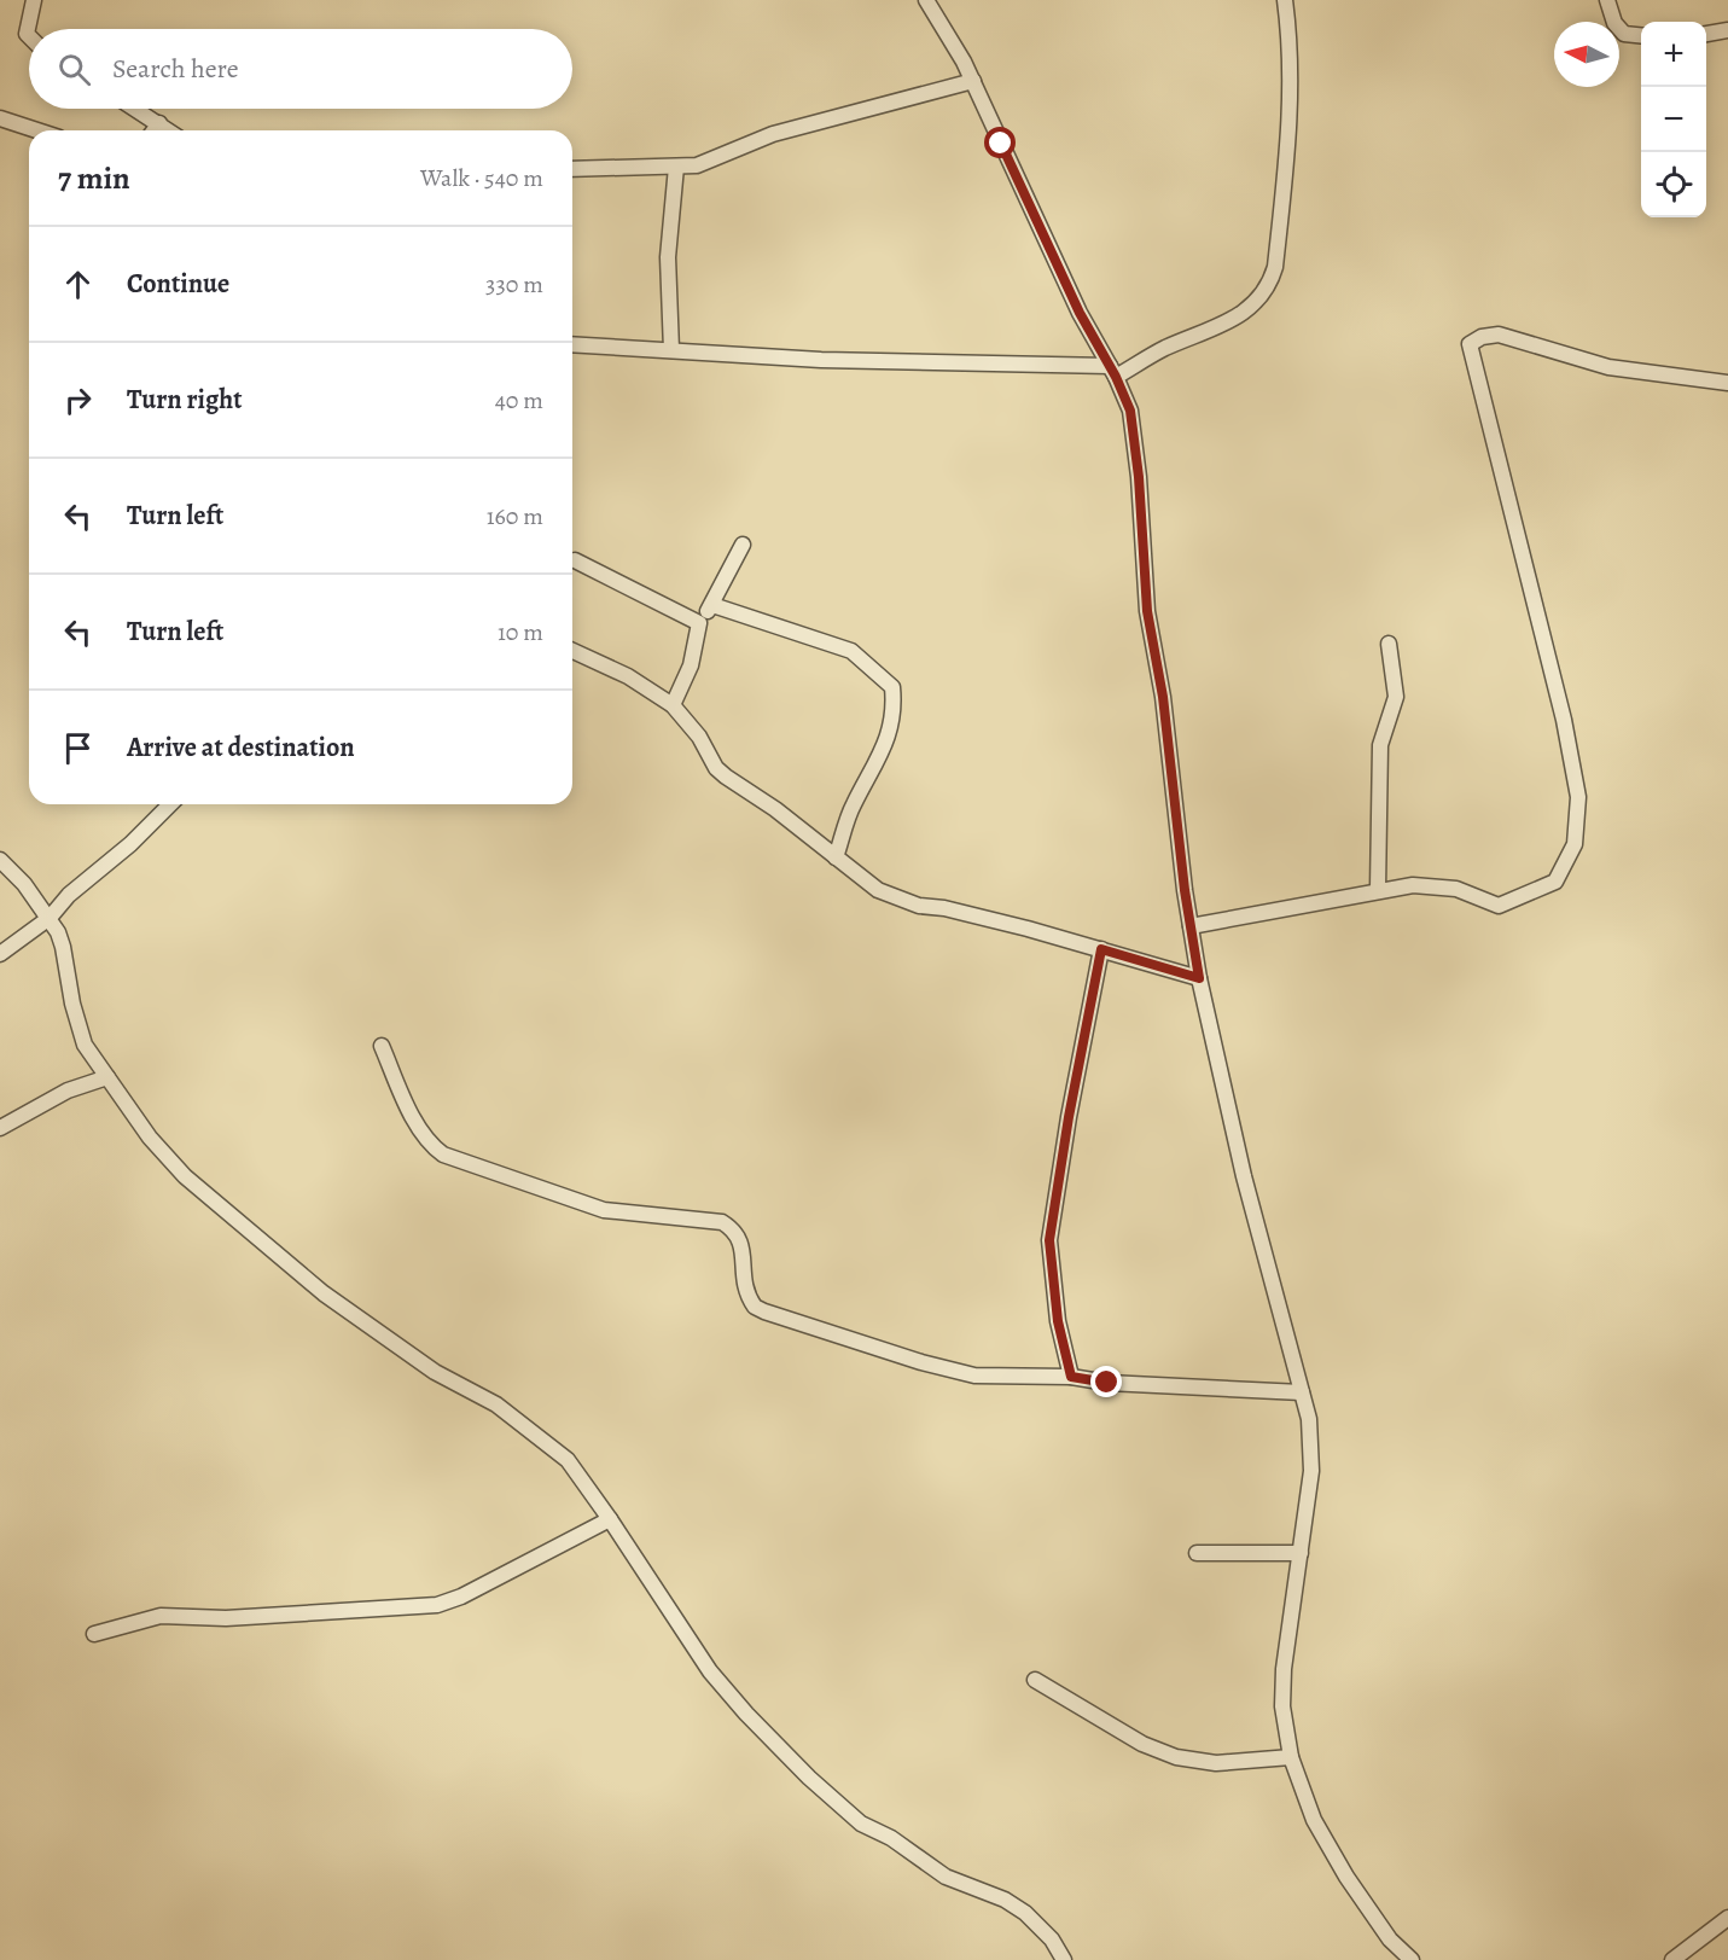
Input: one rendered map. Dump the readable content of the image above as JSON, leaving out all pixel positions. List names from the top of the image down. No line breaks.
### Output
{"north":"left","page":{"map_buttons":["+","−"],"search":"Search here","heading":["7 min","Walk · 540 m"],"list":[["Continue","330 m"],["Turn right","40 m"],["Turn left","160 m"],["Turn left","10 m"],"Arrive at destination"]}}
